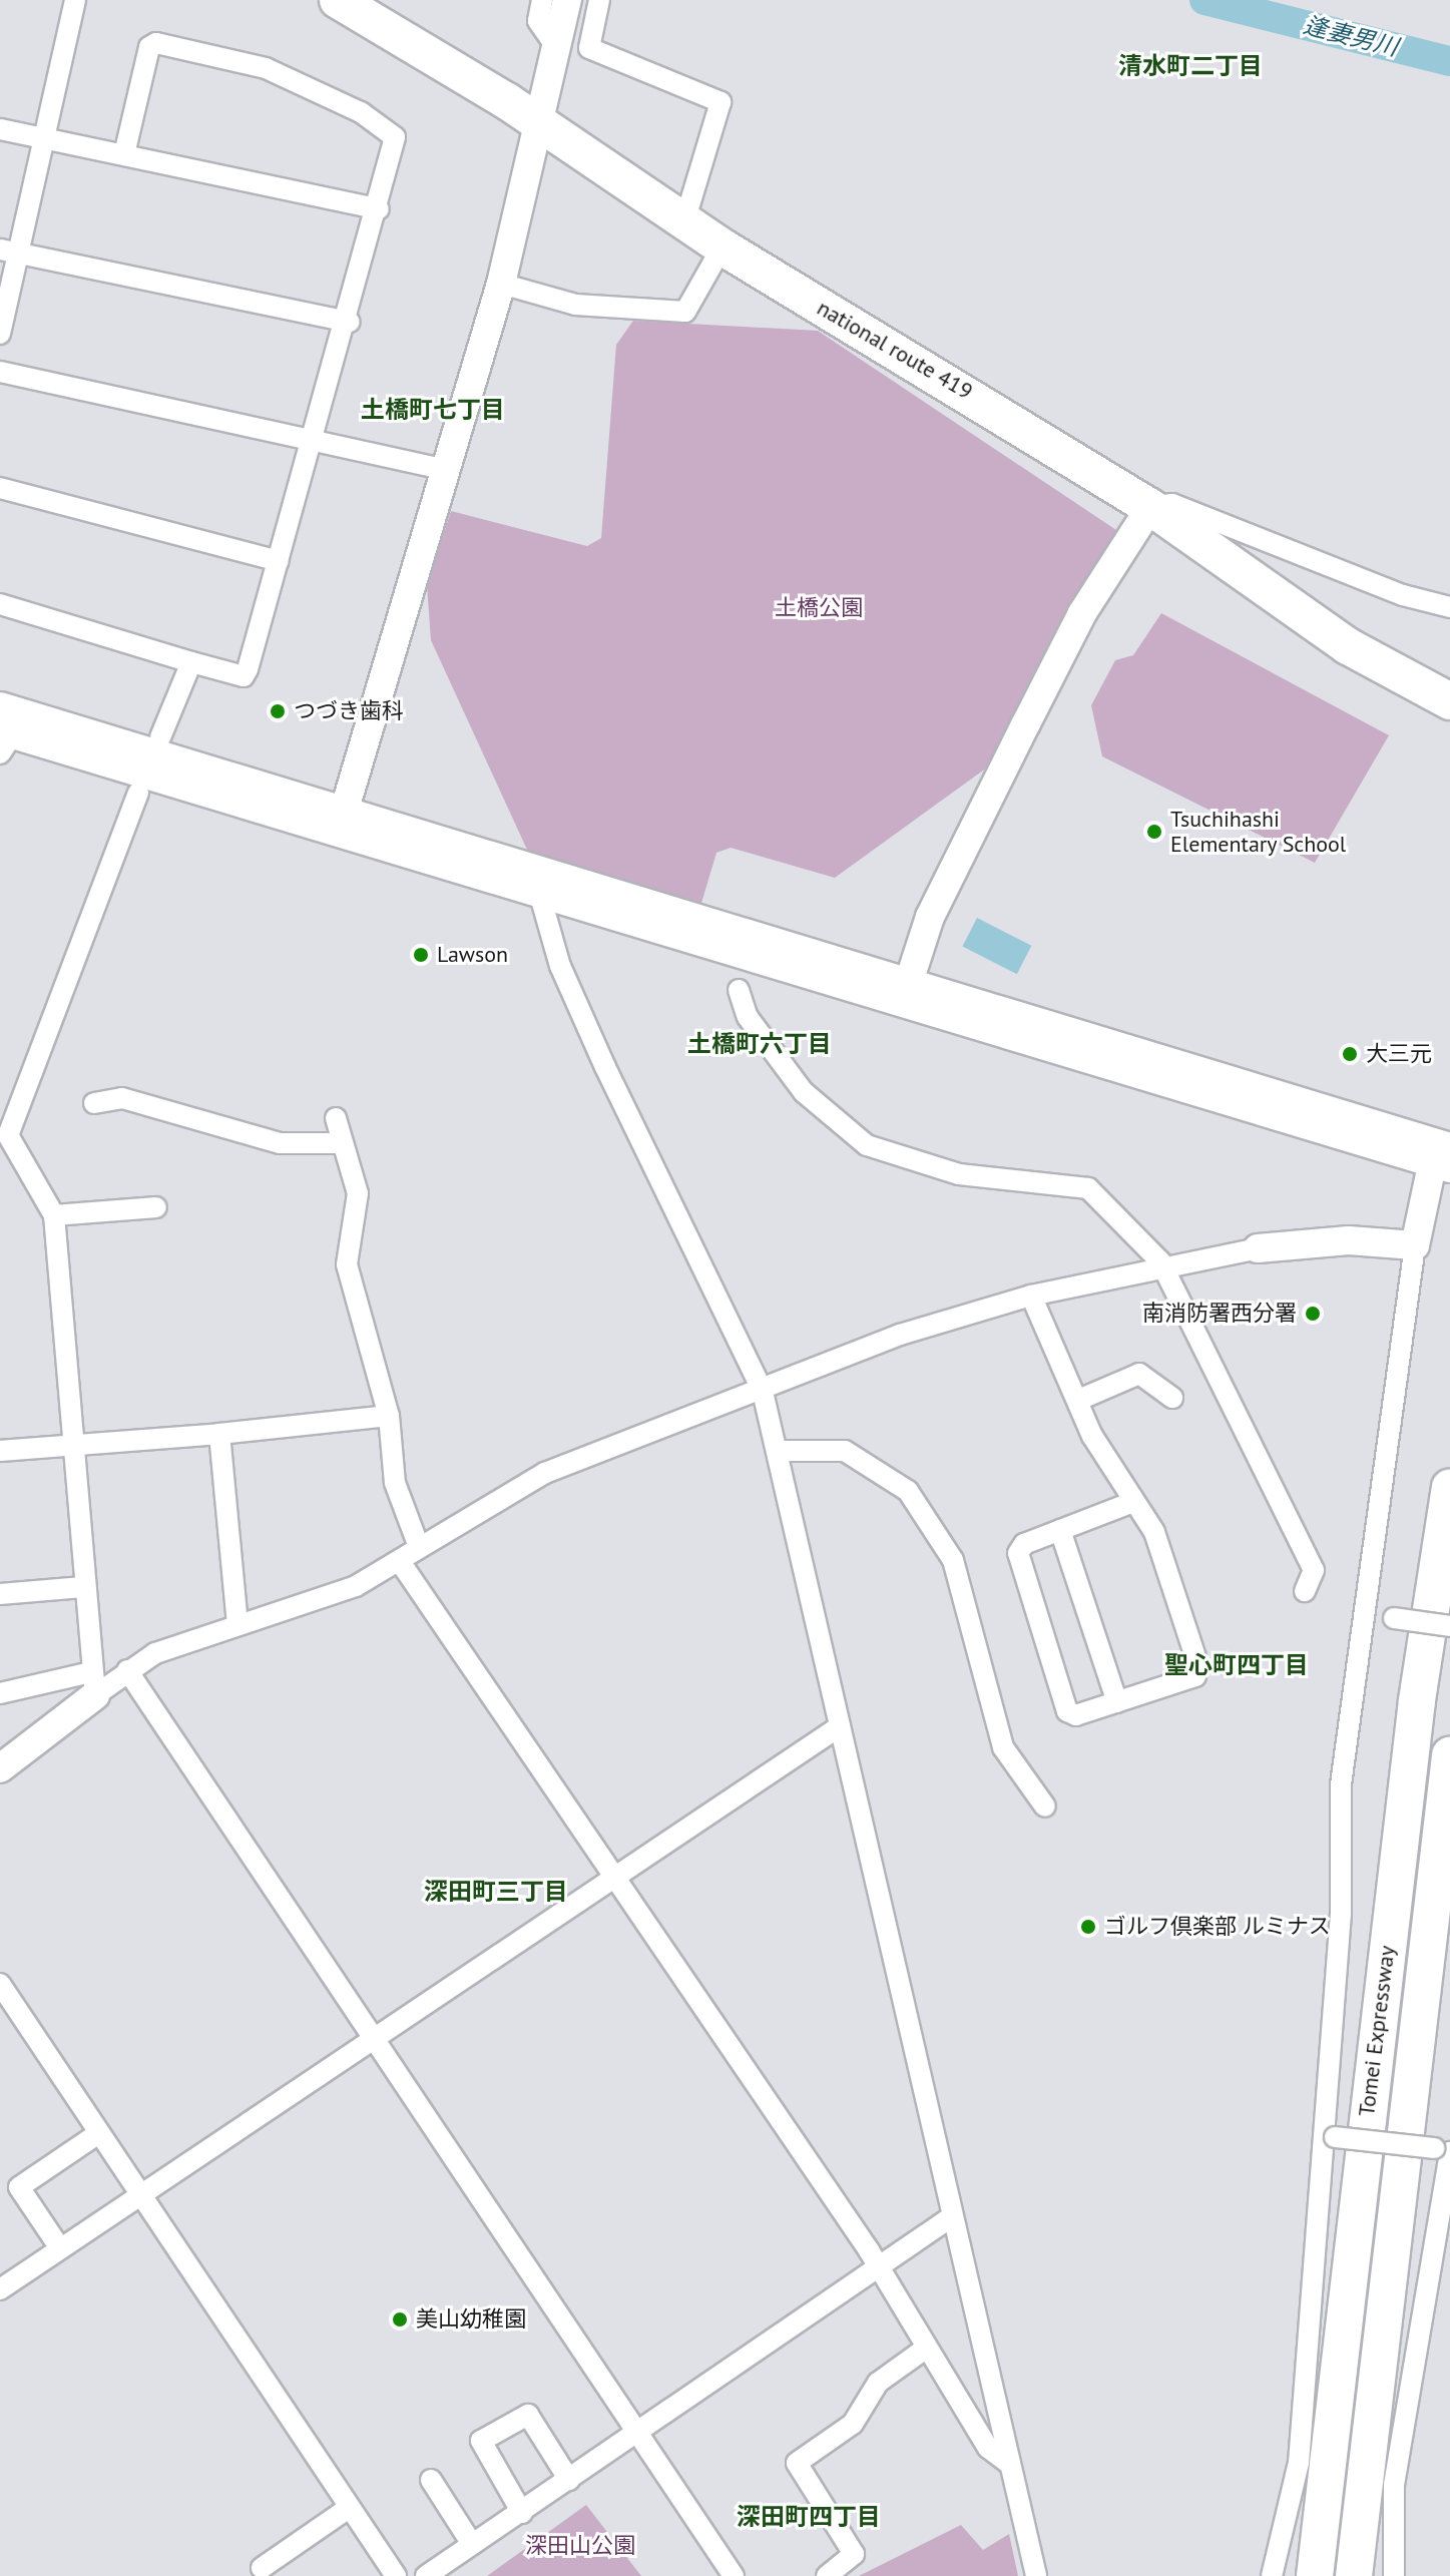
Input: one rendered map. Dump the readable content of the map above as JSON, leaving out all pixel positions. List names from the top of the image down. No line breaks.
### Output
{"streets":{"highway":["national route 419","Tomei Expressway"]},"districts":["清水町二丁目","土橋町七丁目","土橋町六丁目","聖心町四丁目","深田町三丁目","深田町四丁目"],"water":["逢妻男川"],"parks":["土橋公園","深田山公園"],"places":["つづき歯科","Tsuchihashi Elementary School","Lawson","大三元","南消防署西分署","ゴルフ倶楽部 ルミナス","美山幼稚園"]}
